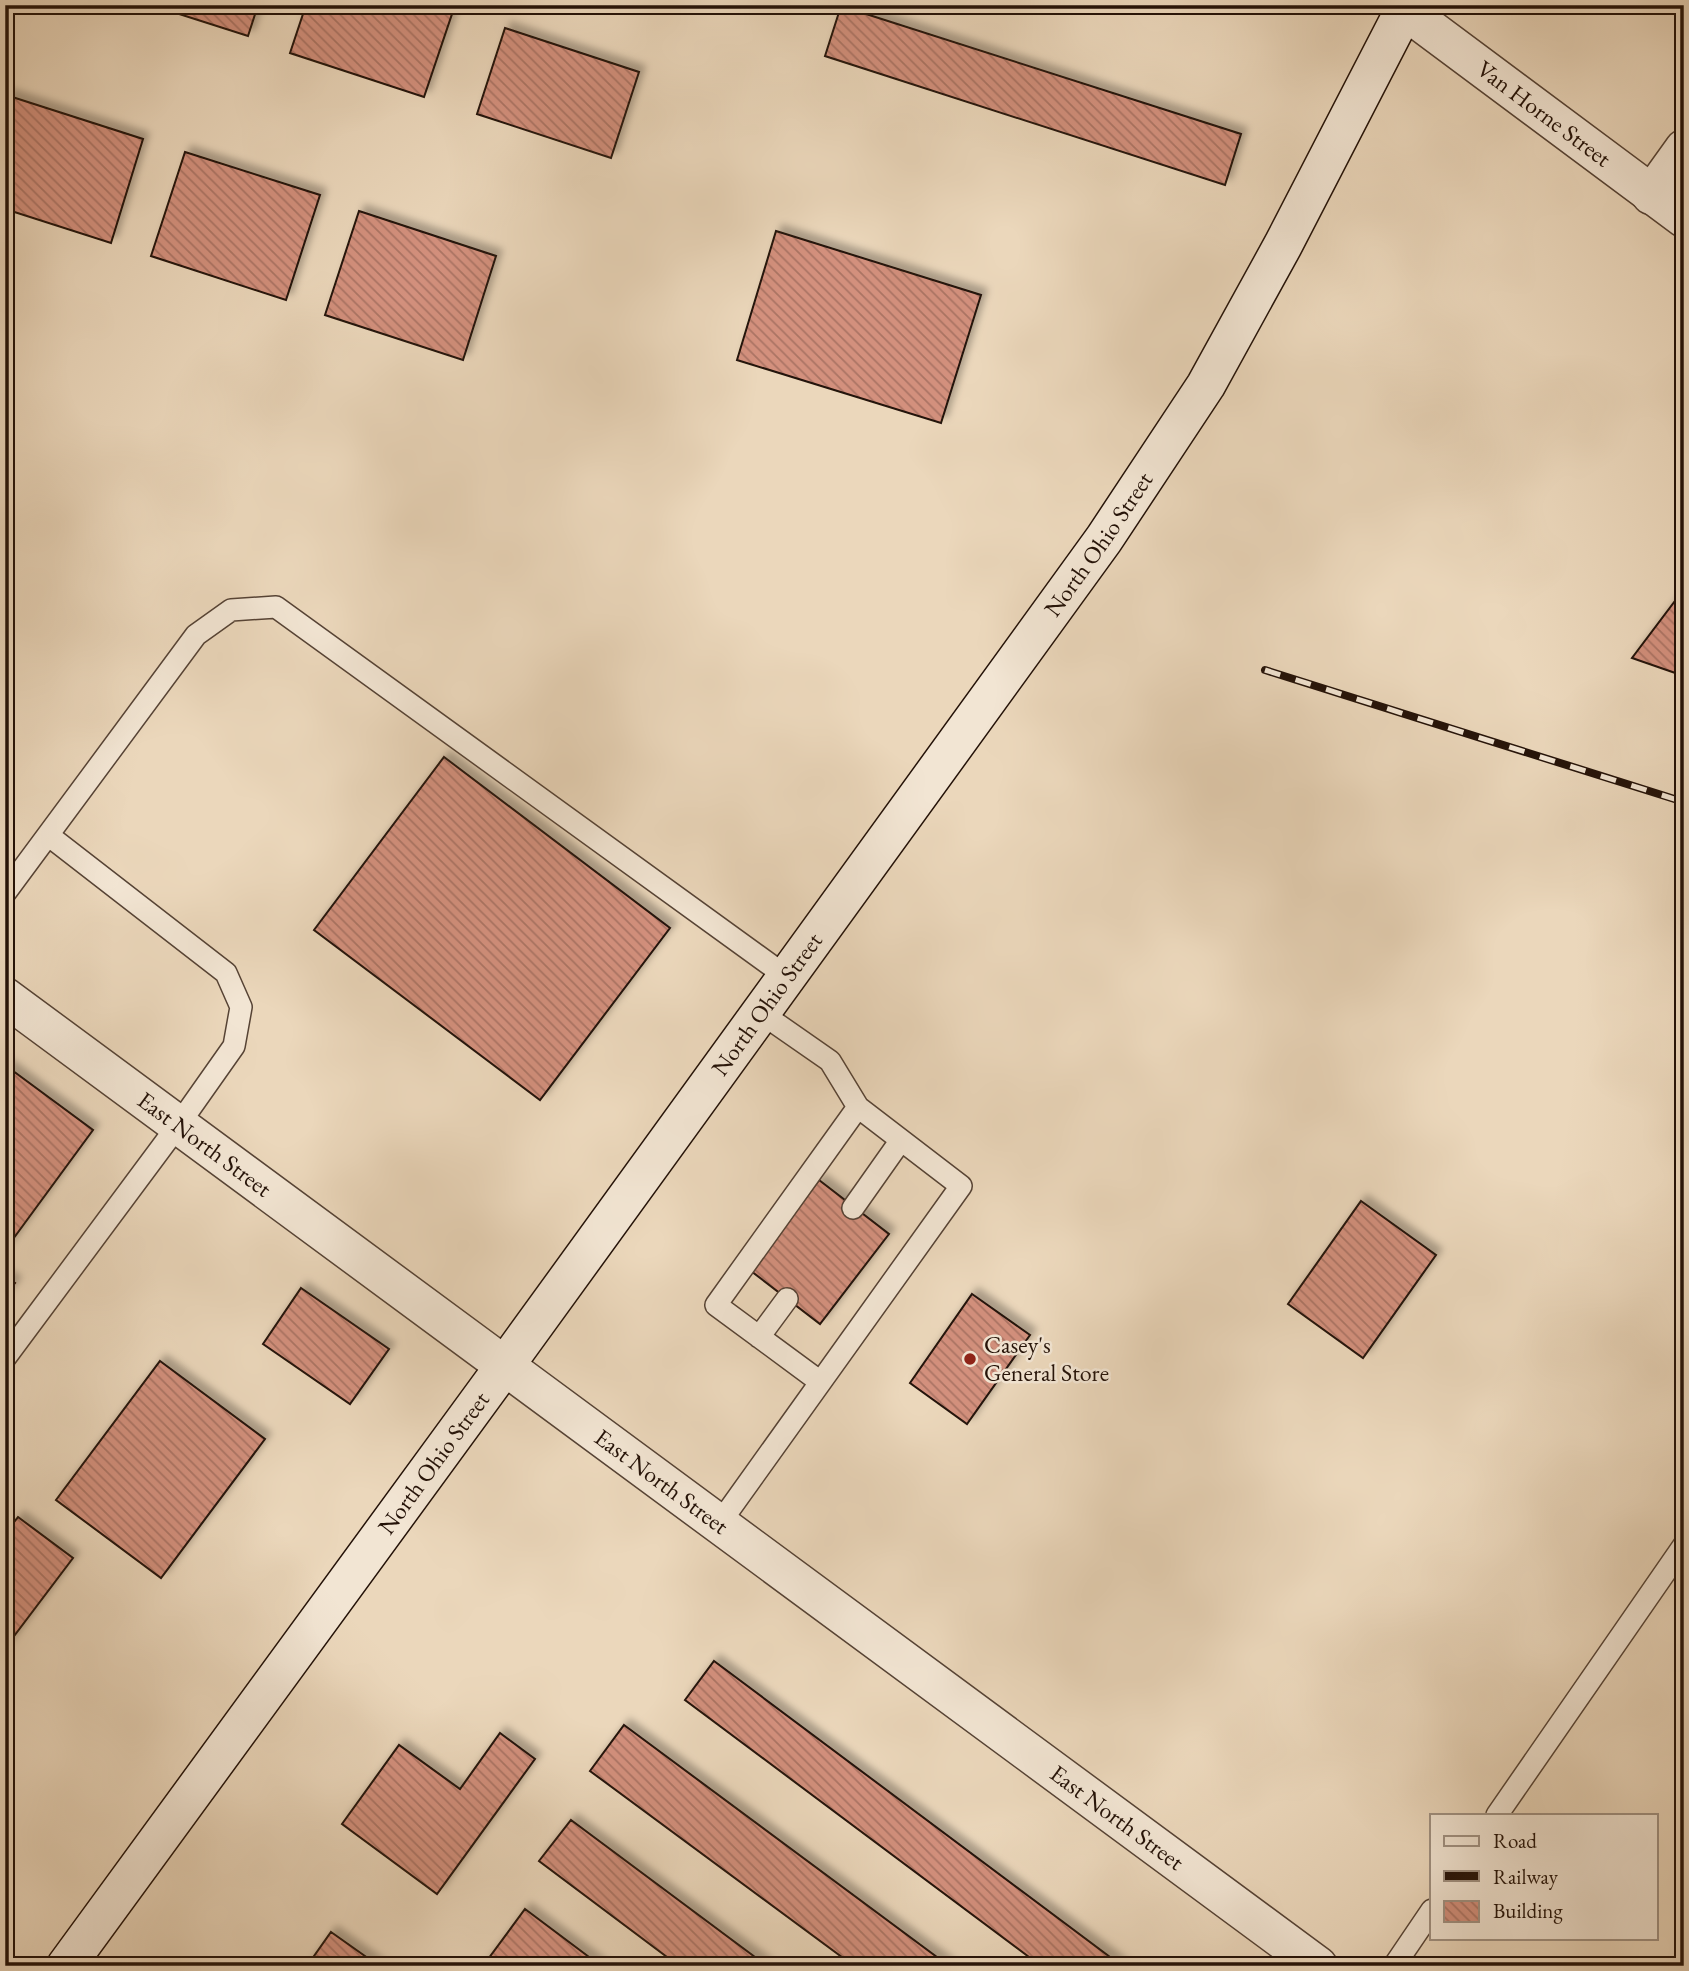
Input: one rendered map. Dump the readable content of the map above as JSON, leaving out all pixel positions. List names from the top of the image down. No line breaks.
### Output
{"streets":{"main road":["Van Horne Street","North Ohio Street","East North Street"]},"crossings":[["Van Horne Street","North Ohio Street"],["North Ohio Street","East North Street"]],"places":["Casey's General Store"],"legend":["Road","Railway","Building"]}
